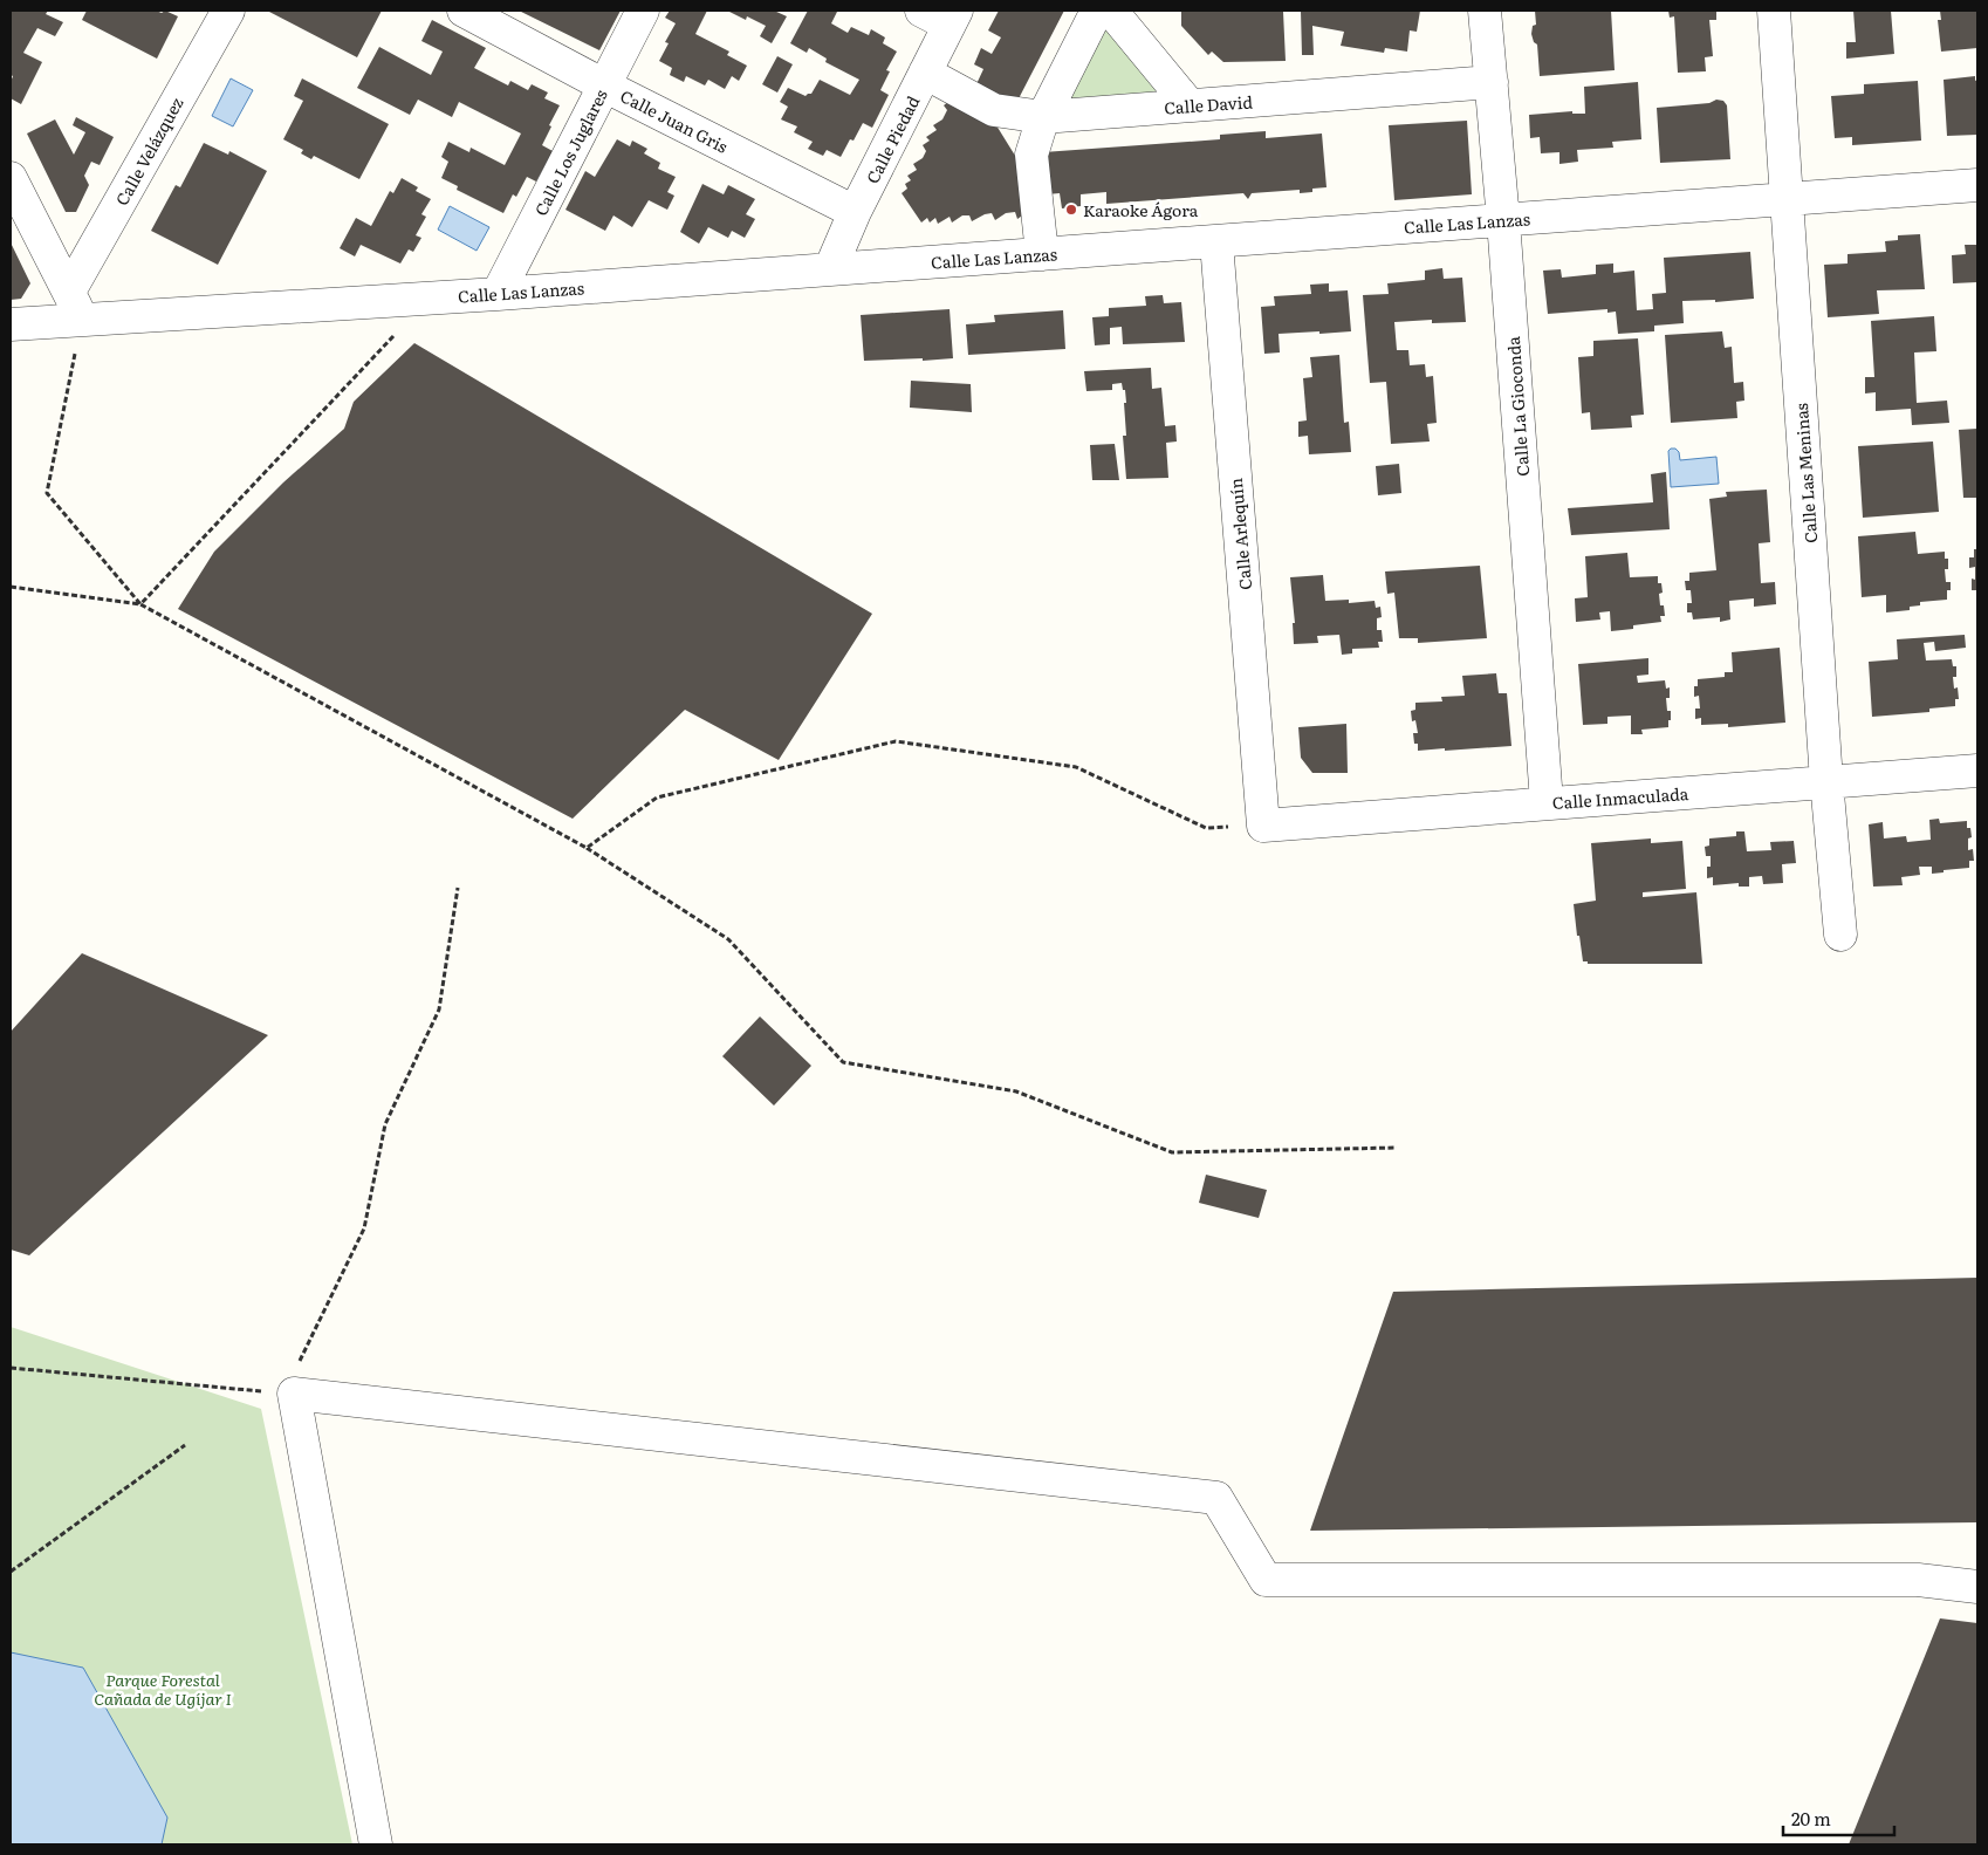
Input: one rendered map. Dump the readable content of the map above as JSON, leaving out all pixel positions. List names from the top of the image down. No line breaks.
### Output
{"streets":{"street":["Calle David","Calle Juan Gris","Calle Piedad","Calle Velázquez","Calle Los Juglares","Calle Las Lanzas","Calle La Gioconda","Calle Las Meninas","Calle Arlequín","Calle Inmaculada"]},"crossings":[["Calle David","Calle Piedad"],["Calle David","Calle La Gioconda"],["Calle Juan Gris","Calle Piedad"],["Calle Juan Gris","Calle Los Juglares"],["Calle Piedad","Calle Las Lanzas"],["Calle Velázquez","Calle Las Lanzas"],["Calle Los Juglares","Calle Las Lanzas"],["Calle Las Lanzas","Calle La Gioconda"],["Calle Las Lanzas","Calle Las Meninas"],["Calle Las Lanzas","Calle Arlequín"],["Calle La Gioconda","Calle Inmaculada"],["Calle Las Meninas","Calle Inmaculada"],["Calle Arlequín","Calle Inmaculada"]],"parks":["Parque Forestal Cañada de Ugíjar I"],"places":["Karaoke Ágora"],"scale_bar":"20 m"}
